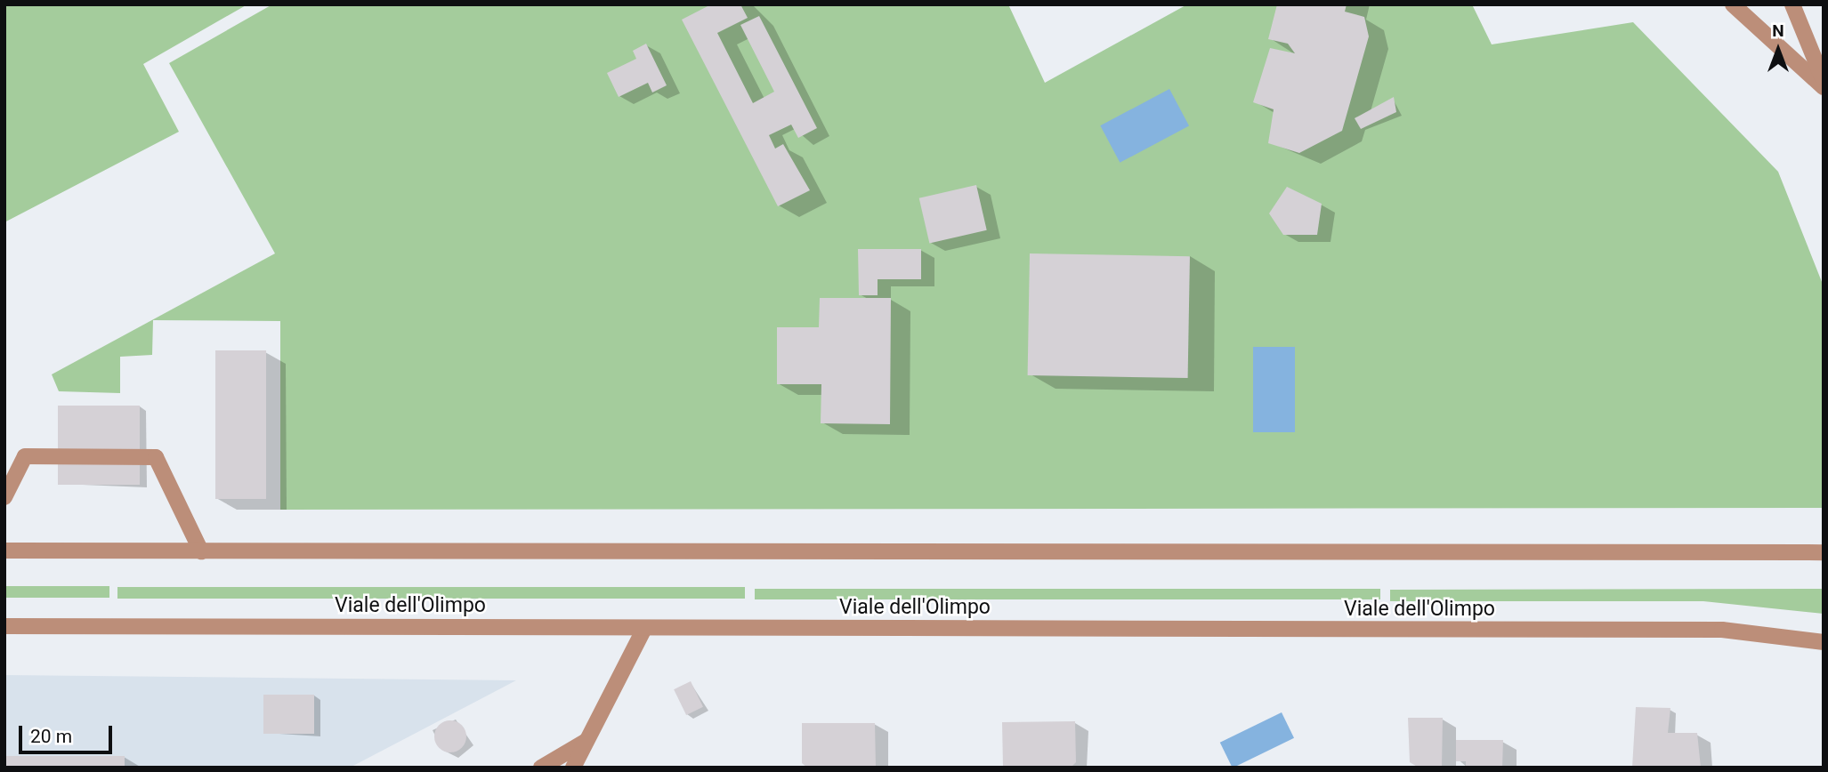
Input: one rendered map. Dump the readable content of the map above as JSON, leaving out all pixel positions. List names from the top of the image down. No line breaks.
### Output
{"streets":{"street":["Viale dell'Olimpo"]},"scale_bar":"20 m","north":"top"}
